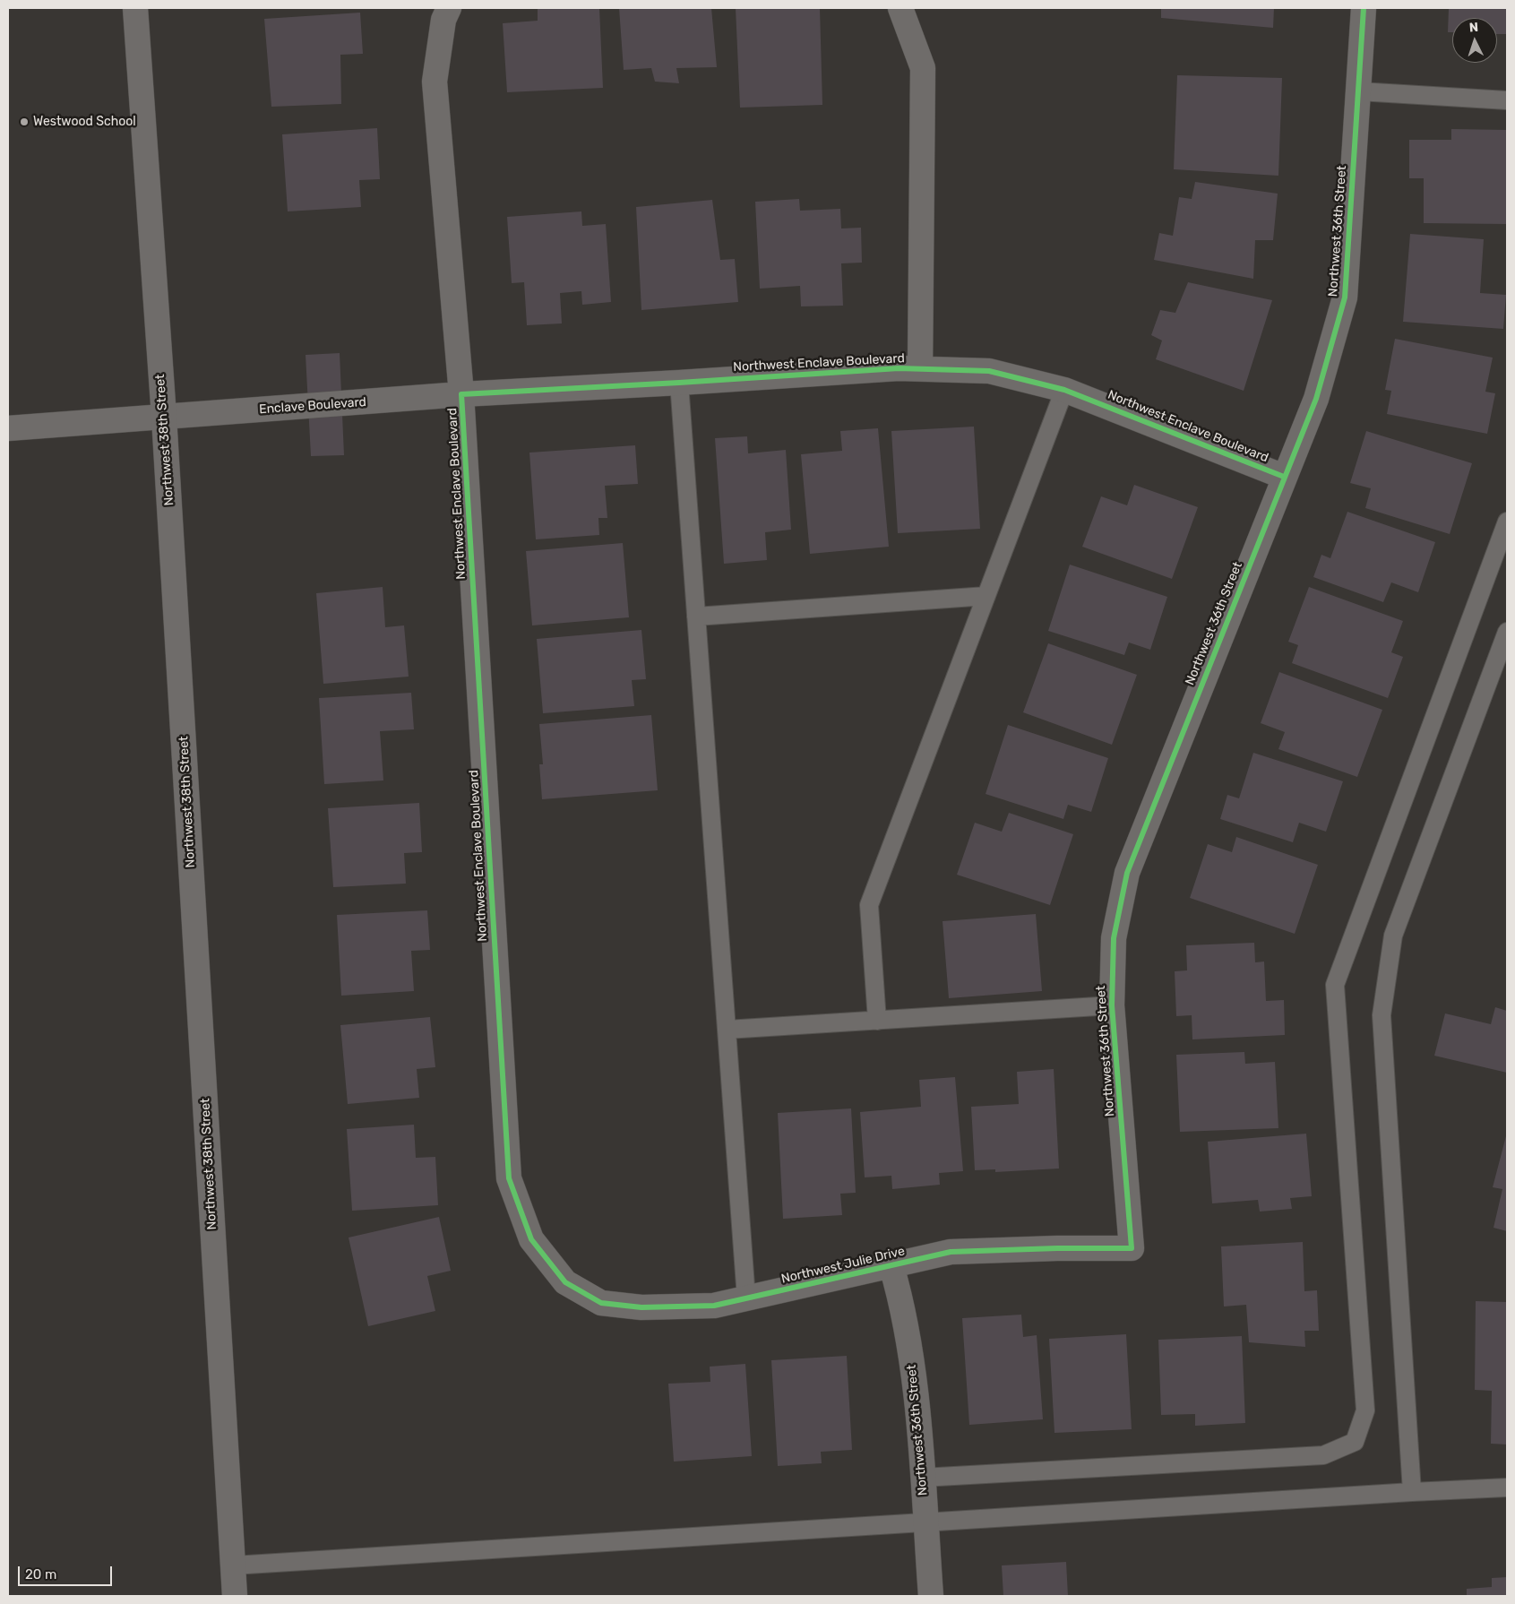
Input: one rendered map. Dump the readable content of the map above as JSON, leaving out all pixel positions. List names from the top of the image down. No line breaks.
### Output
{"streets":{"street":["Northwest 36th Street","Northwest Enclave Boulevard","Enclave Boulevard","Northwest 38th Street","Northwest Julie Drive"]},"crossings":[["Northwest 36th Street","Northwest Enclave Boulevard"],["Northwest 36th Street","Northwest Julie Drive"],["Northwest Enclave Boulevard","Enclave Boulevard"],["Northwest Enclave Boulevard","Northwest Julie Drive"],["Enclave Boulevard","Northwest 38th Street"]],"places":["Westwood School"],"scale_bar":"20 m","north":"top"}
